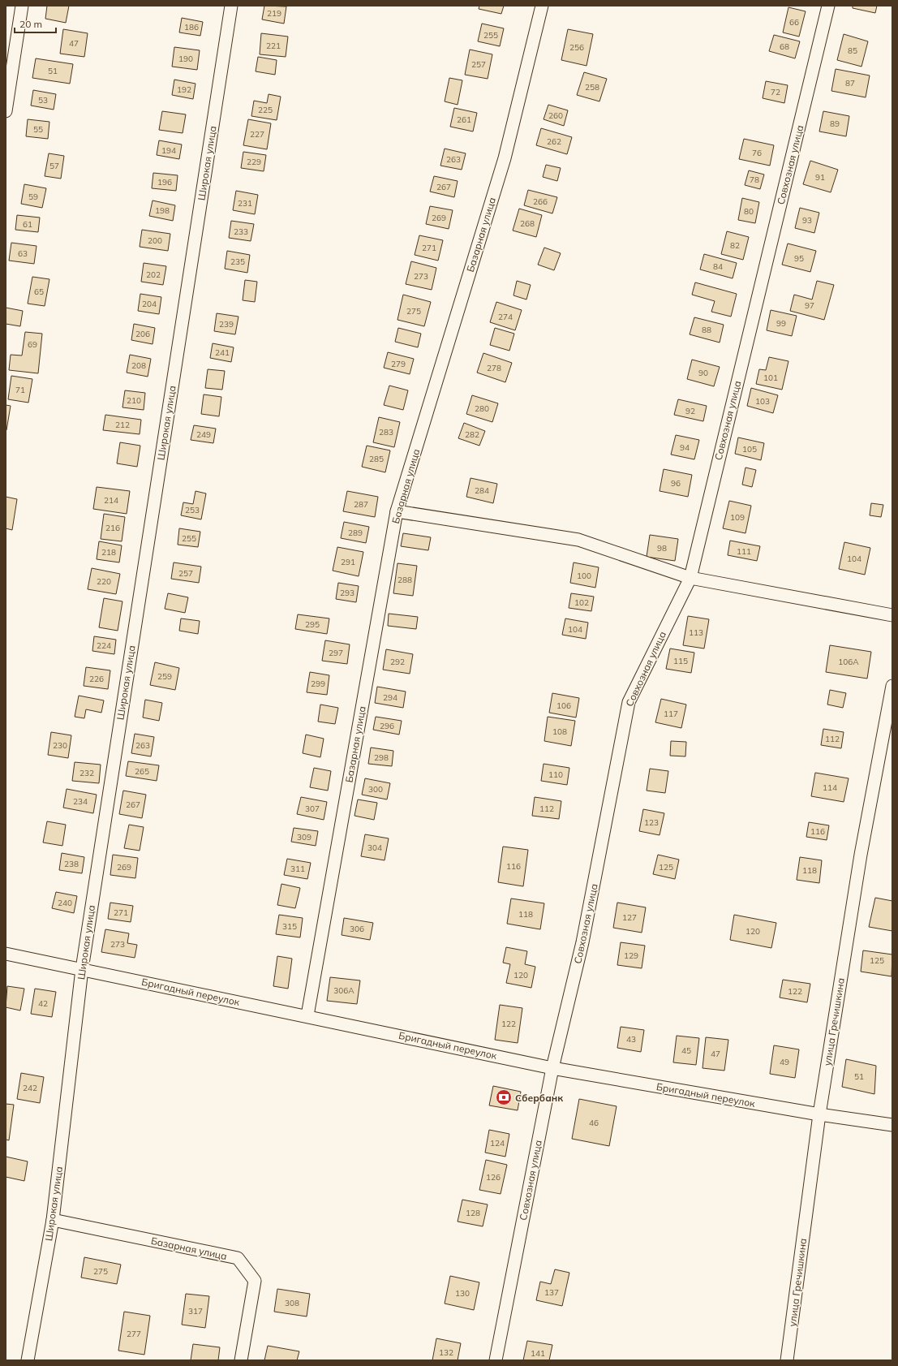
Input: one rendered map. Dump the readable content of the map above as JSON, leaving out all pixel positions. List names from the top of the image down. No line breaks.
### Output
{"streets":{"street":["Широкая улица","Совхозная улица","Базарная улица","Бригадный переулок","улица Гречишкина"]},"crossings":[["Широкая улица","Базарная улица"],["Широкая улица","Бригадный переулок"],["Совхозная улица","Бригадный переулок"],["Базарная улица","Бригадный переулок"],["Бригадный переулок","улица Гречишкина"]],"places":{"bank":["Сбербанк"]},"house_numbers":["219","66","186","255","47","221","68","256","85","190","257","51","87","258","192","72","53","225","260","261","89","55","227","262","194","76","263","229","57","91","78","196","267","59","266","231","198","80","269","93","268","61","233","200","82","271","63","95","235","84","202","273","65","204","97","275","274","99","239","88","206","69","241","279","208","278","90","101","71","210","103","280","92","212","283","249","282","94","105","285","96","284","214","287","253","109","216","289","255","98","111","218","104","291","257","100","288","220","293","102","295","104","113","224","297","115","292","106А","259","226","299","294","106","117","296","108","112","230","263","298","265","232","110","114","300","234","267","307","112","123","116","309","304","238","116","269","125","311","118","240","271","118","127","315","306","120","273","129","125","120","306А","122","42","122","43","45","47","49","51","242","46","124","126","128","275","137","130","308","317","277","132","141"],"scale_bar":"20 m"}
